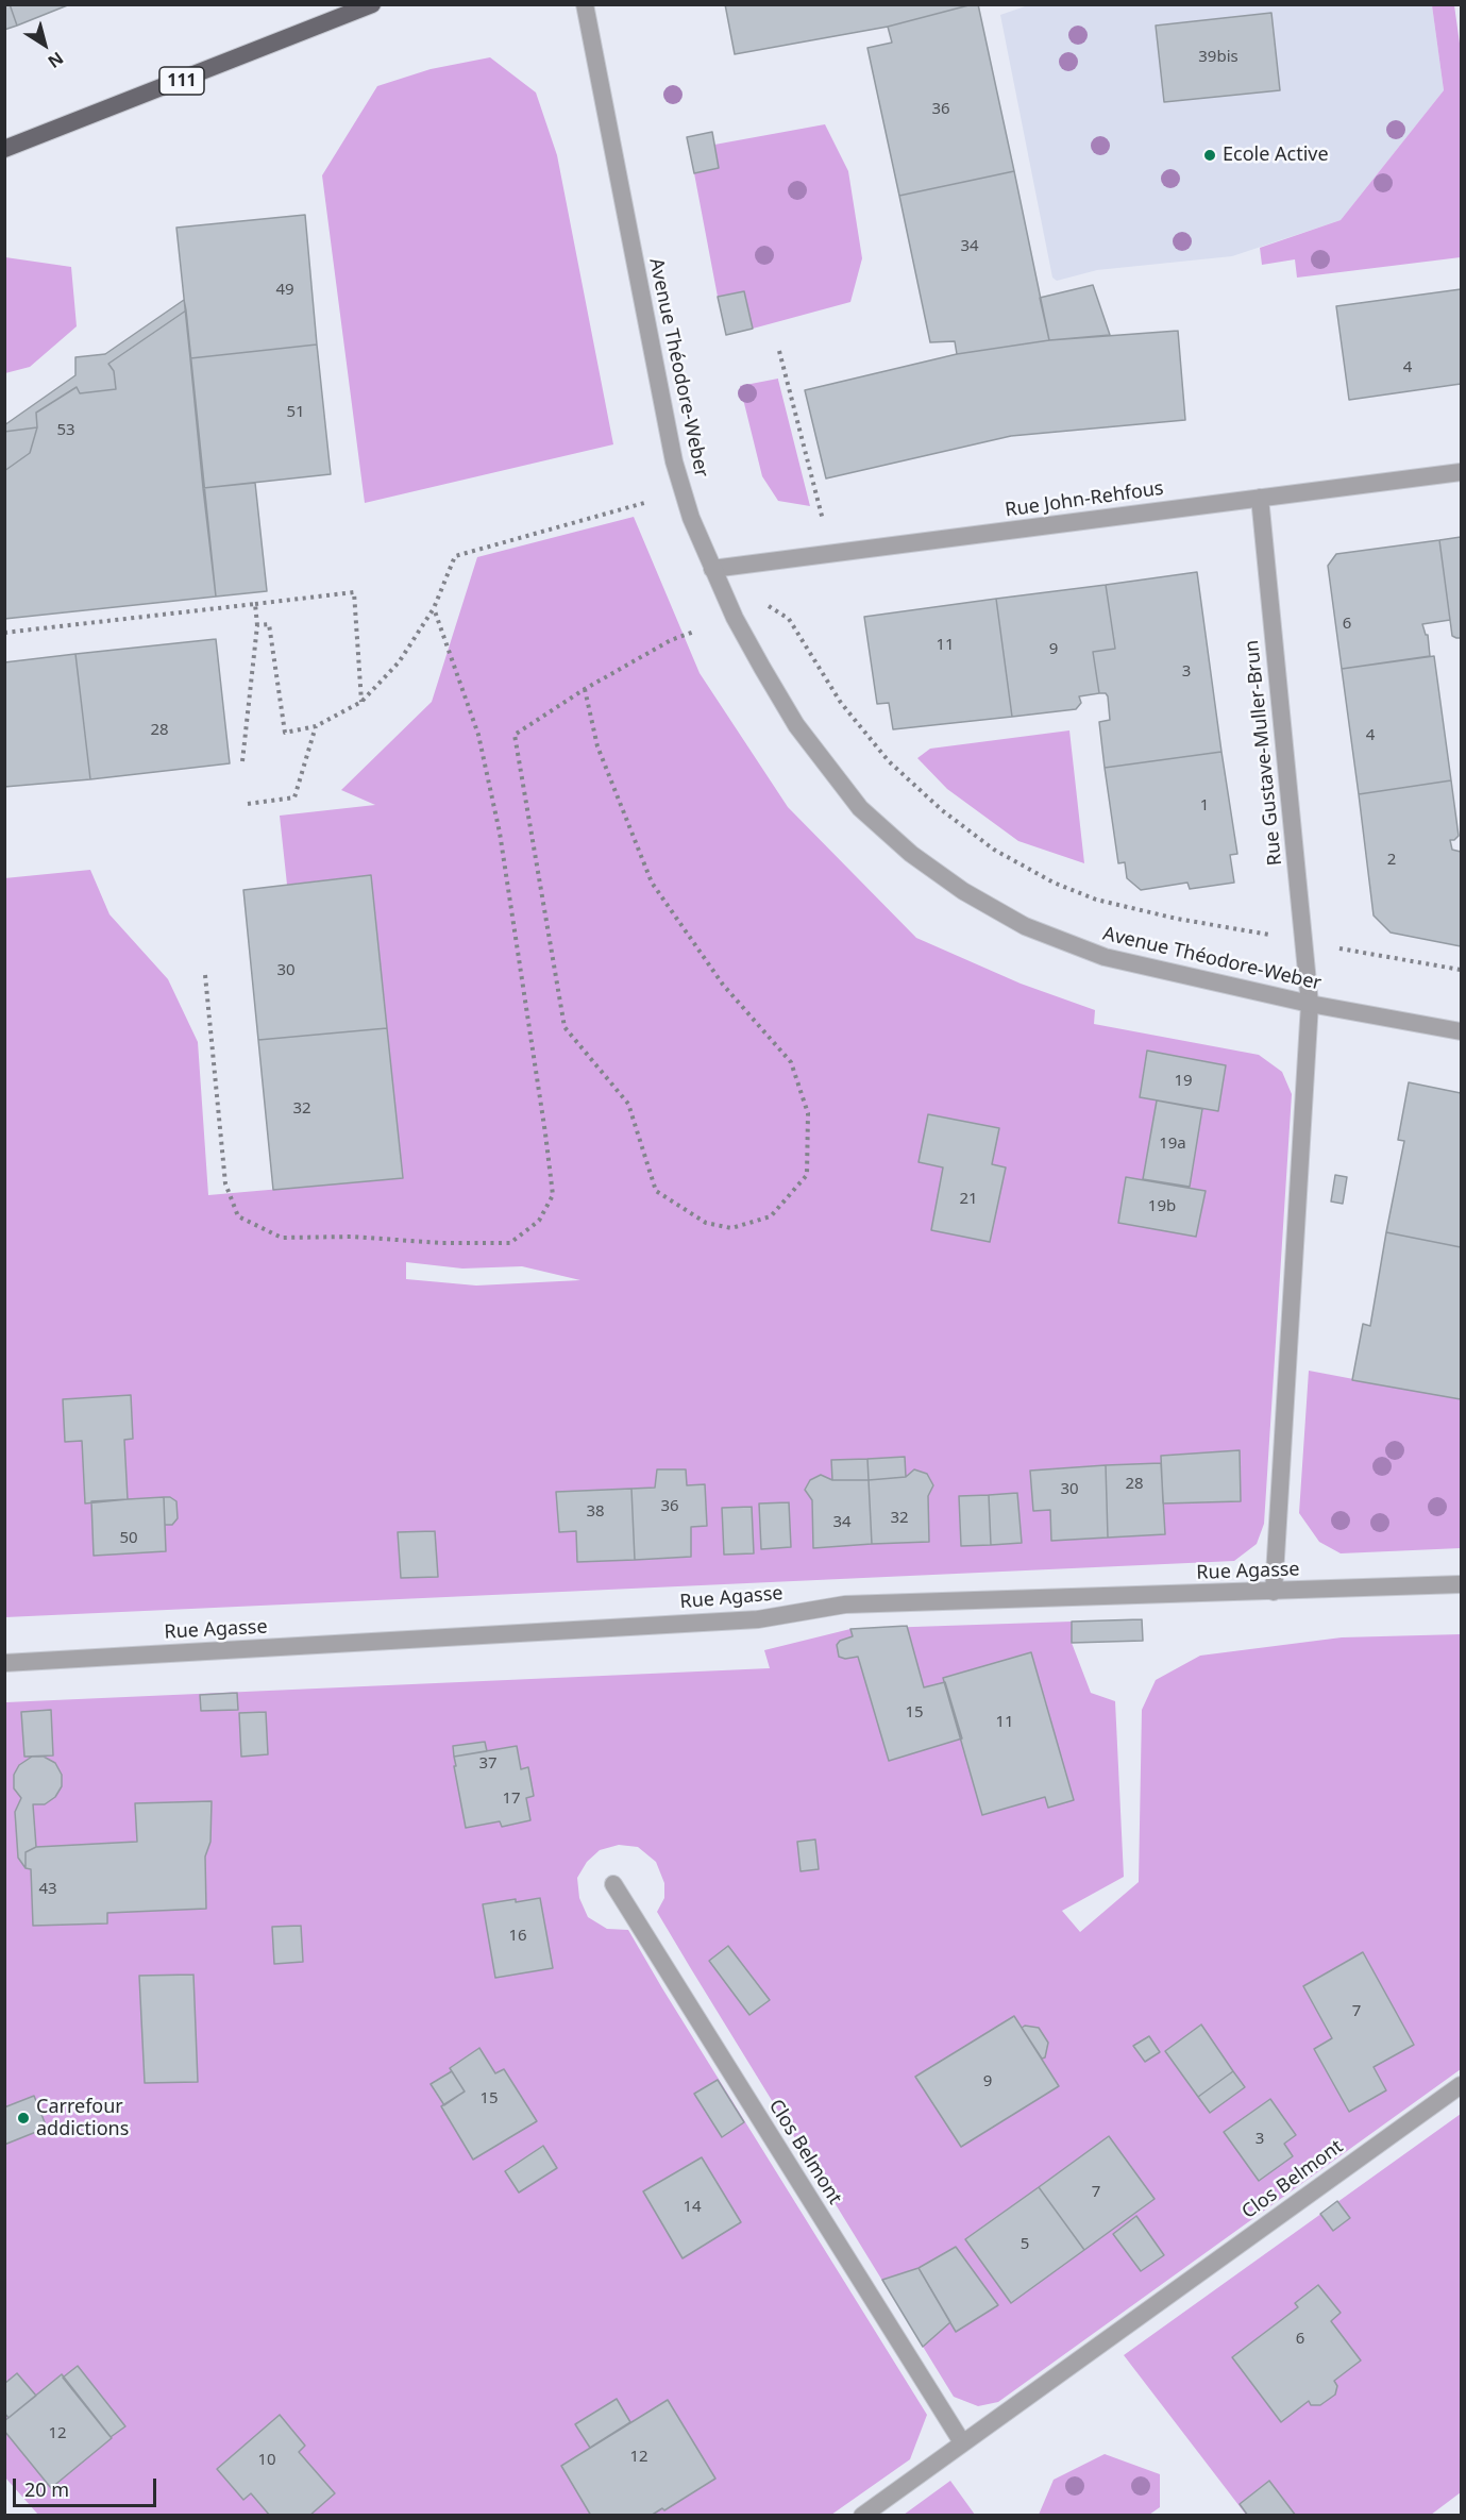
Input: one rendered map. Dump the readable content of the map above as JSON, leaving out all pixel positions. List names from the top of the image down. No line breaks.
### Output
{"streets":{"main road":["111"],"street":["Avenue Théodore-Weber","Rue John-Rehfous","Rue Gustave-Muller-Brun","Rue Agasse","Clos Belmont"]},"crossings":[["Avenue Théodore-Weber","Rue John-Rehfous"],["Avenue Théodore-Weber","Rue Gustave-Muller-Brun"],["Rue John-Rehfous","Rue Gustave-Muller-Brun"],["Rue Gustave-Muller-Brun","Rue Agasse"]],"places":["Ecole Active","Carrefour addictions"],"house_numbers":["39bis","36","34","49","4","51","53","6","11","9","3","28","4","1","2","30","19","32","19a","21","19b","28","30","36","38","32","34","50","15","11","37","17","43","16","7","9","15","3","7","14","5","6","12","12","10"],"scale_bar":"20 m","north":"bottom right"}
